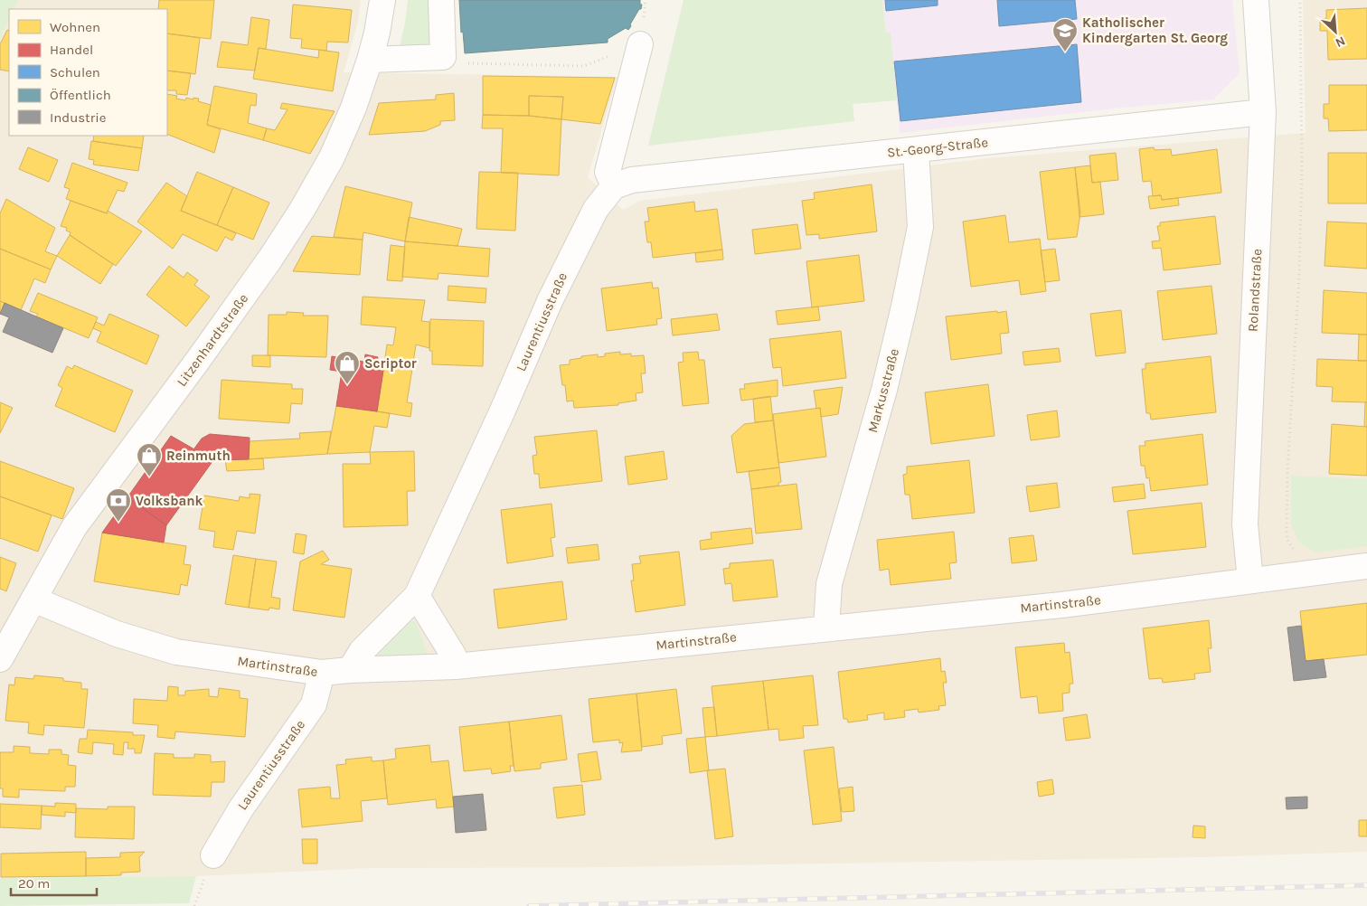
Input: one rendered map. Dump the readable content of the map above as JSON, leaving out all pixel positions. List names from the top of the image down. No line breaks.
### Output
{"streets":{"street":["St.-Georg-Straße","Rolandstraße","Laurentiusstraße","Litzenhardtstraße","Markusstraße","Martinstraße"]},"crossings":[["St.-Georg-Straße","Rolandstraße"],["St.-Georg-Straße","Laurentiusstraße"],["St.-Georg-Straße","Markusstraße"],["Rolandstraße","Martinstraße"],["Laurentiusstraße","Martinstraße"],["Litzenhardtstraße","Martinstraße"],["Markusstraße","Martinstraße"]],"places":{"school or university":["Katholischer Kindergarten St. Georg"],"shop":["Scriptor","Reinmuth"],"bank":["Volksbank"]},"legend":["Wohnen","Handel","Schulen","Öffentlich","Industrie"],"scale_bar":"20 m","north":"bottom right"}
